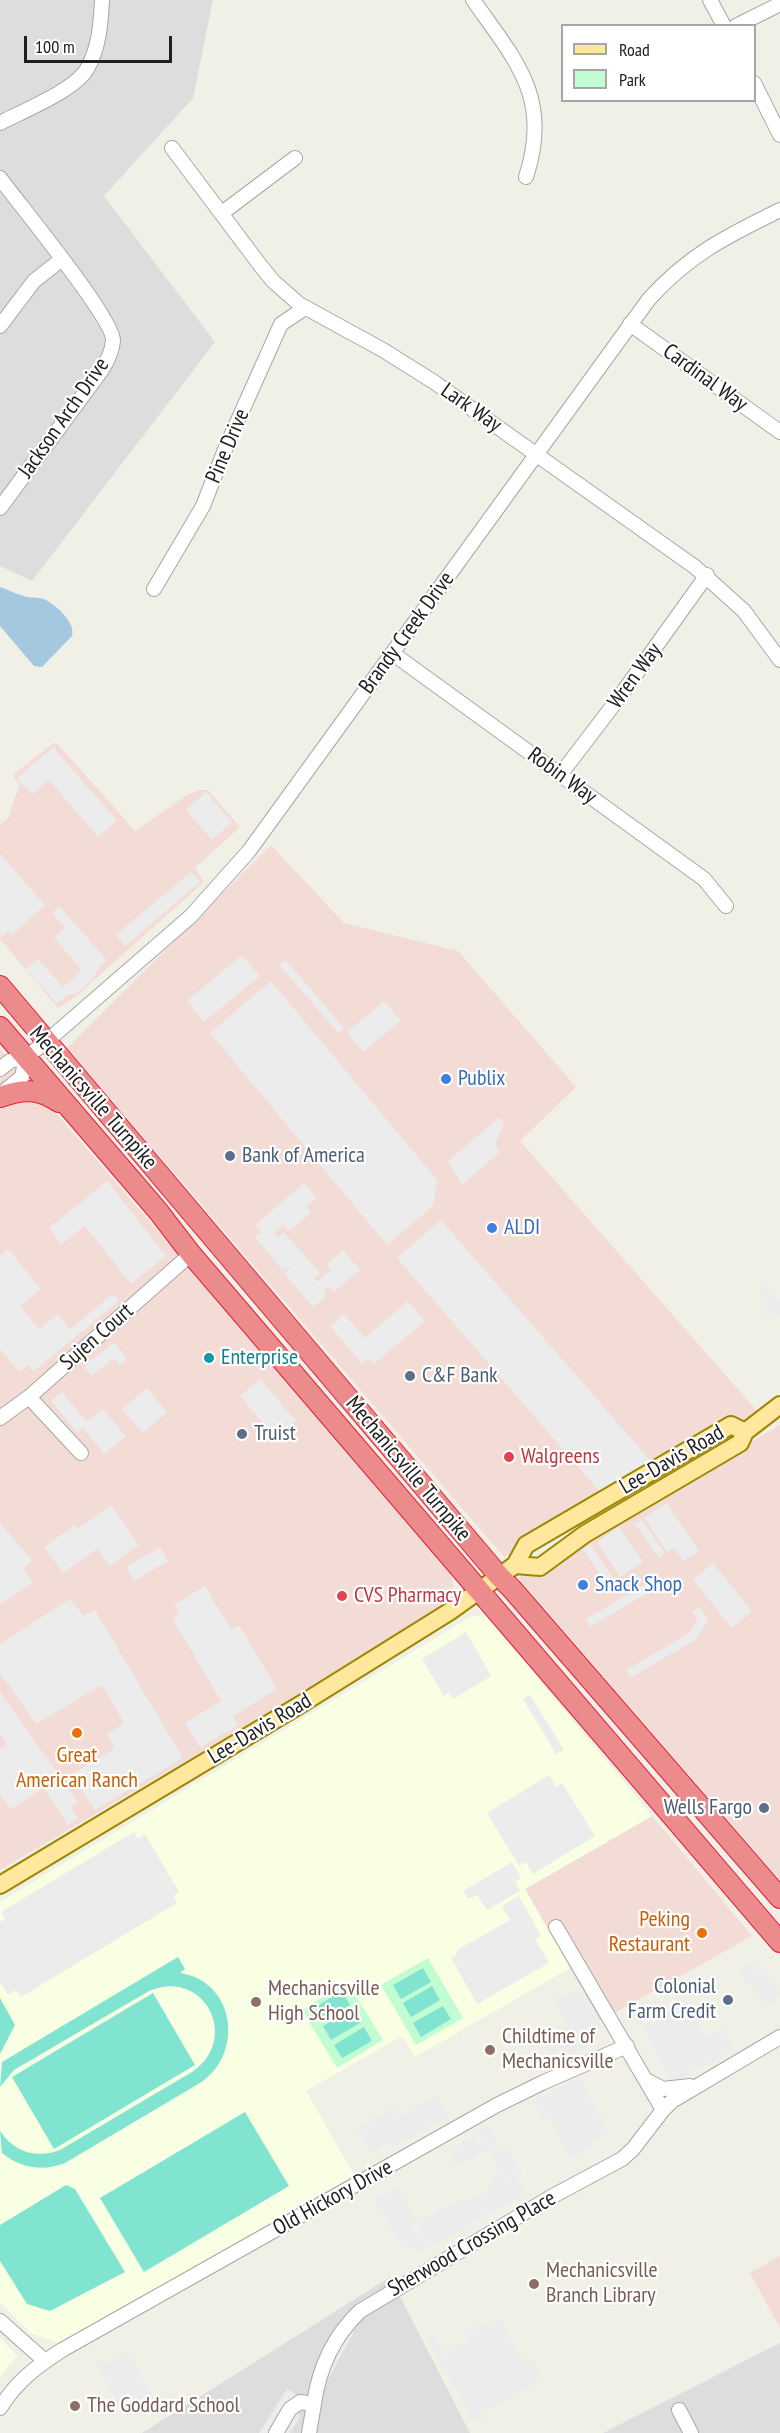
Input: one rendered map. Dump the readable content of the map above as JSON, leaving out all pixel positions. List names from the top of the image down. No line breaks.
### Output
{"streets":{"highway":["Mechanicsville Turnpike"],"main road":["Lee-Davis Road"],"street":["Cardinal Way","Lark Way","Jackson Arch Drive","Pine Drive","Brandy Creek Drive","Wren Way","Robin Way","Sujen Court","Old Hickory Drive","Sherwood Crossing Place"]},"crossings":[["Cardinal Way","Brandy Creek Drive"],["Lark Way","Pine Drive"],["Lark Way","Brandy Creek Drive"],["Lark Way","Wren Way"],["Brandy Creek Drive","Robin Way"],["Brandy Creek Drive","Mechanicsville Turnpike"],["Wren Way","Robin Way"],["Mechanicsville Turnpike","Sujen Court"],["Mechanicsville Turnpike","Lee-Davis Road"]],"places":["Publix","Bank of America","ALDI","Enterprise","C&F Bank","Truist","Walgreens","Snack Shop","CVS Pharmacy","Great American Ranch","Wells Fargo","Peking Restaurant","Colonial Farm Credit","Mechanicsville High School","Childtime of Mechanicsville","Mechanicsville Branch Library","The Goddard School"],"legend":["Road","Park"],"scale_bar":"100 m"}
